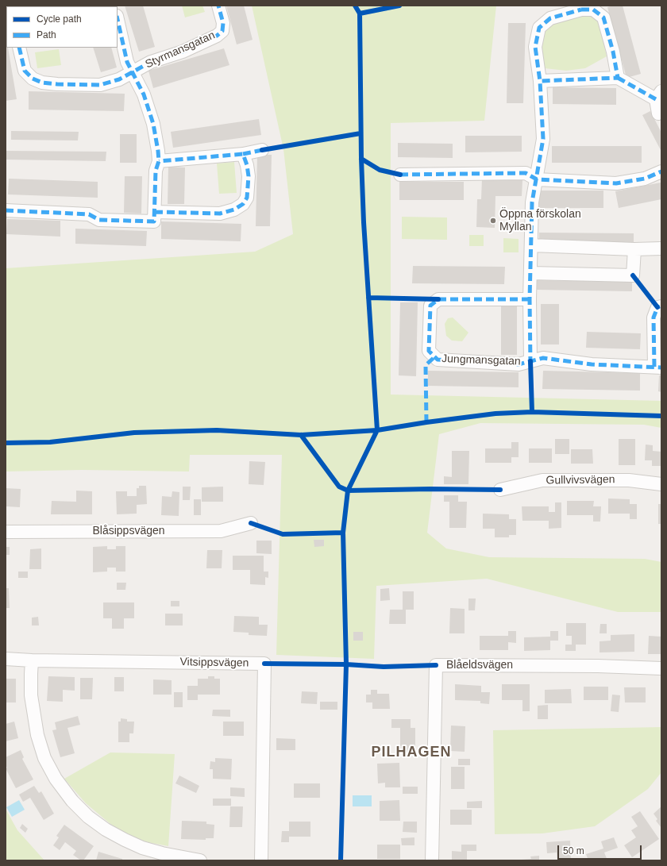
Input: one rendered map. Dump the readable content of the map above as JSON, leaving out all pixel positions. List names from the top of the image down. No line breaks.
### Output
{"streets":{"street":["Styrmansgatan","Jungmansgatan","Gullvivsvägen","Blåsippsvägen","Vitsippsvägen","Blåeldsvägen"]},"districts":["PILHAGEN"],"places":["Öppna förskolan Myllan"],"legend":["Cycle path","Path"],"scale_bar":"50 m"}
